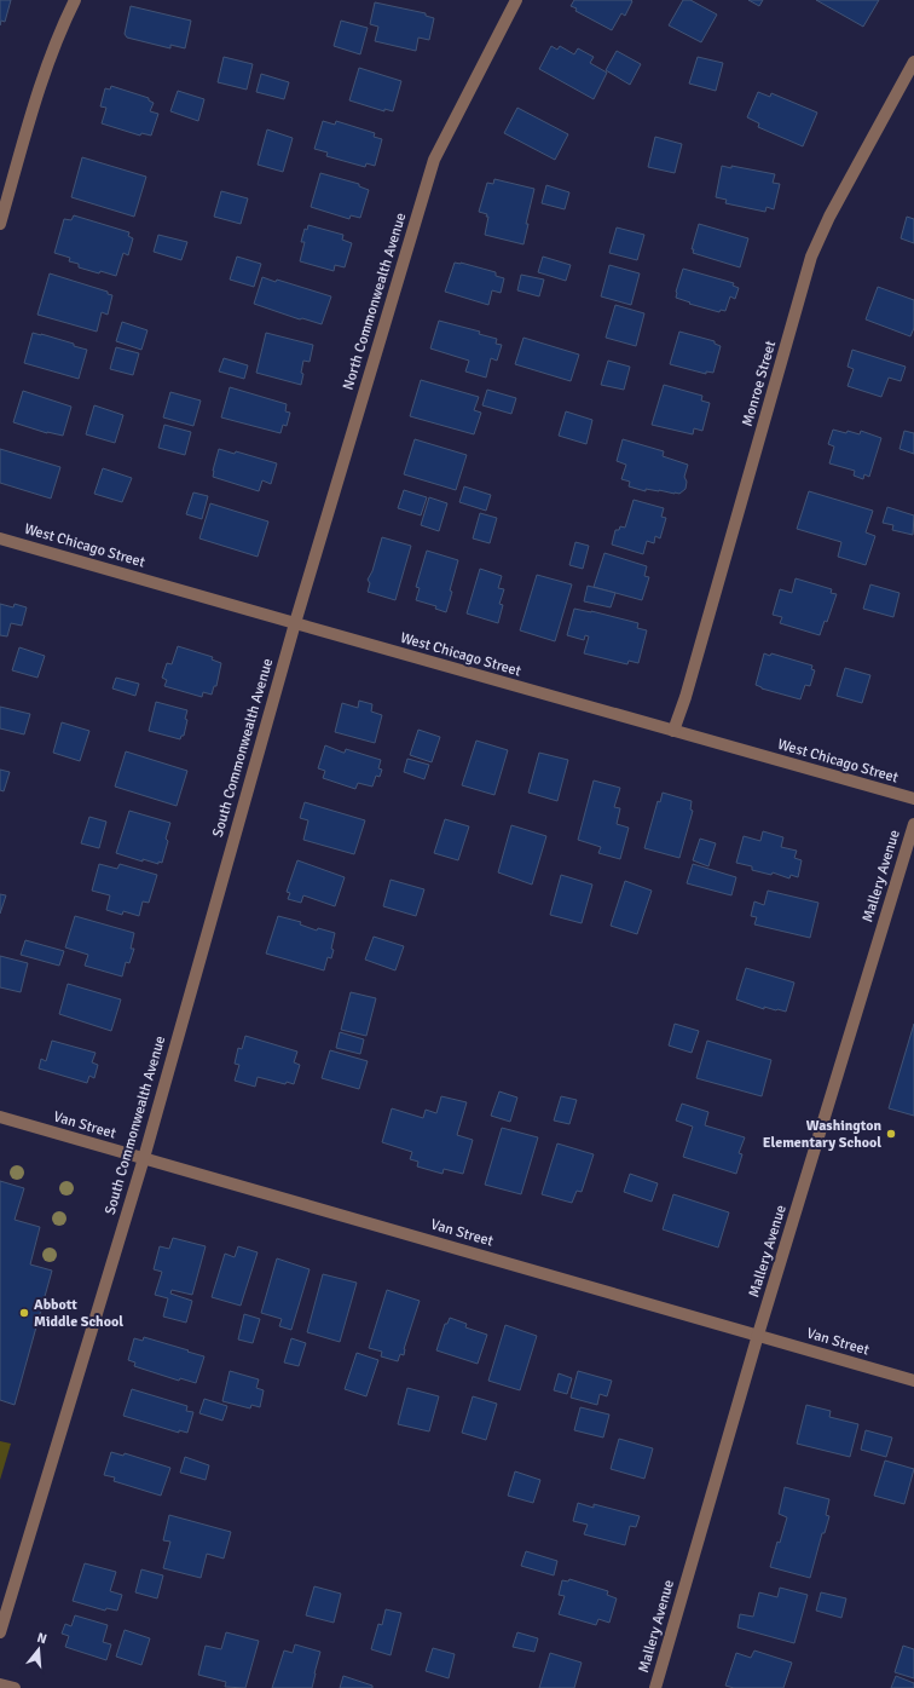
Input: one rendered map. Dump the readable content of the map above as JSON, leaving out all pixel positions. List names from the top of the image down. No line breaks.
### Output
{"streets":{"street":["North Commonwealth Avenue","Monroe Street","West Chicago Street","South Commonwealth Avenue","Mallery Avenue","Van Street"]},"crossings":[["North Commonwealth Avenue","West Chicago Street"],["North Commonwealth Avenue","South Commonwealth Avenue"],["Monroe Street","West Chicago Street"],["West Chicago Street","South Commonwealth Avenue"],["South Commonwealth Avenue","Van Street"],["Mallery Avenue","Van Street"]],"places":["Washington Elementary School","Abbott Middle School"],"north":"top"}
